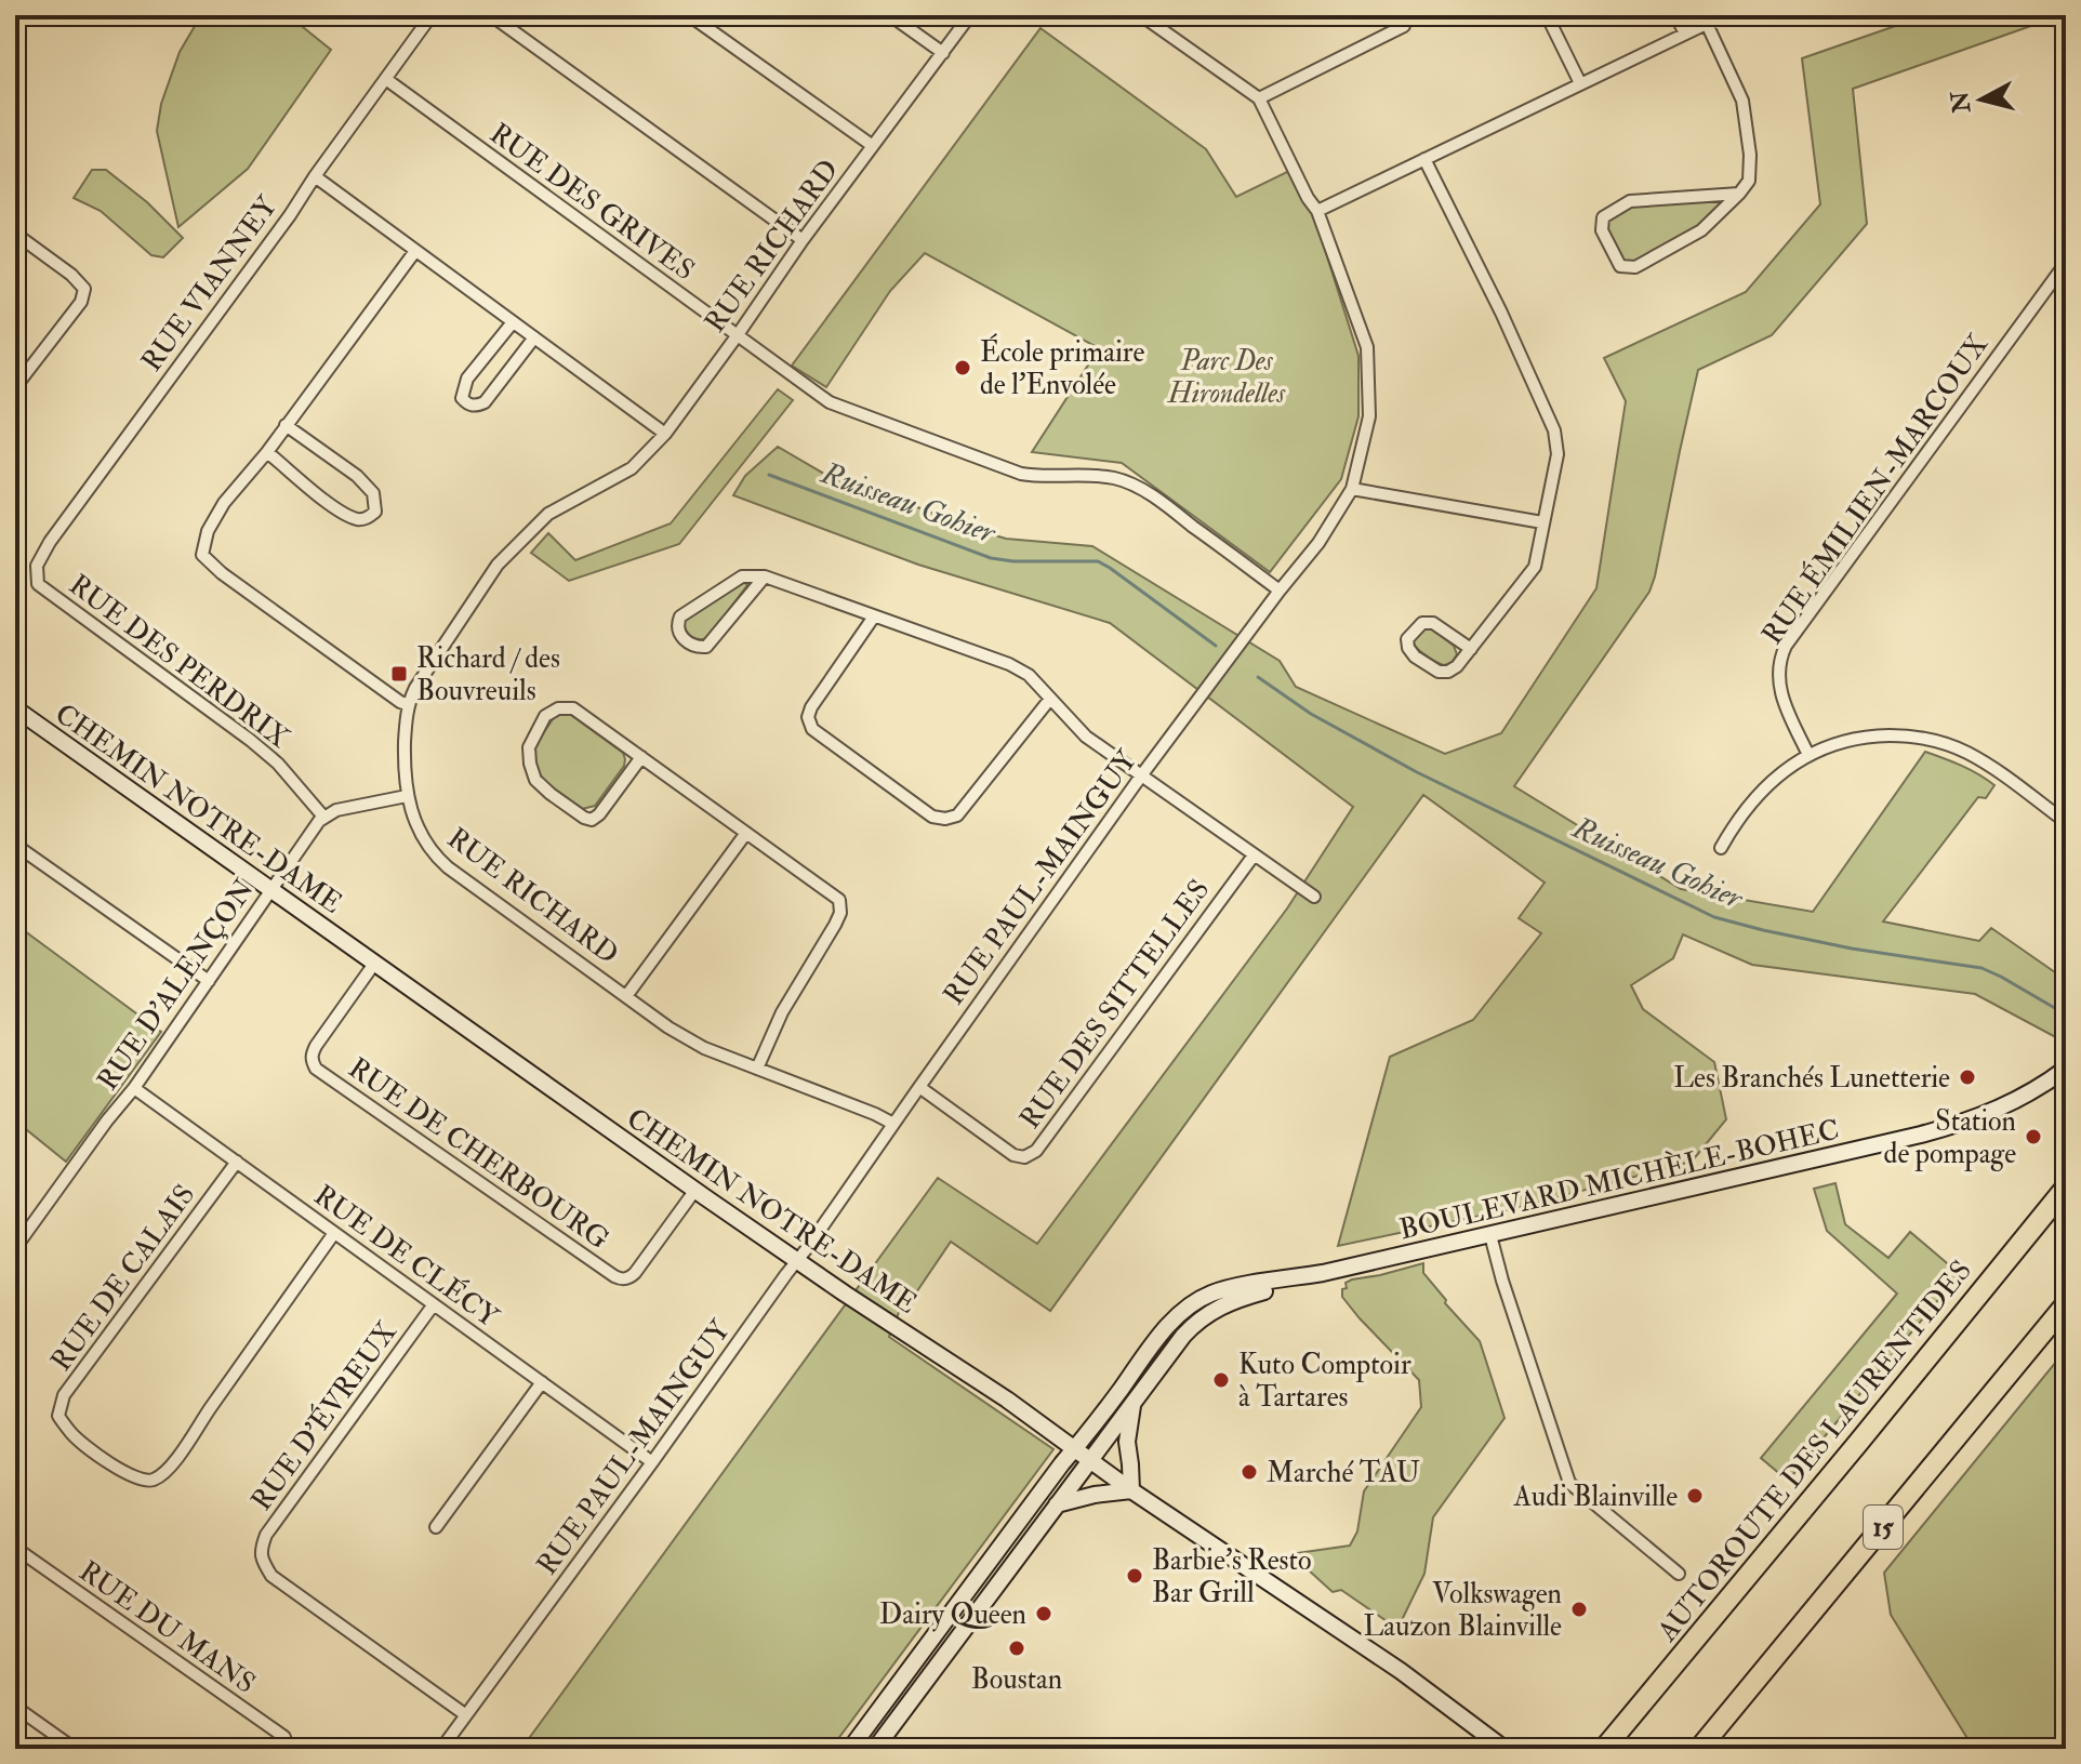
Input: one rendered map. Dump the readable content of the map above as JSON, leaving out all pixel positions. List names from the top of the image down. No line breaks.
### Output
{"streets":{"highway":["AUTOROUTE DES LAURENTIDES","15"],"street":["RUE DES GRIVES","RUE RICHARD","RUE VIANNEY","RUE ÉMILIEN-MARCOUX","RUE DES PERDRIX","CHEMIN NOTRE-DAME","RUE PAUL-MAINGUY","RUE D'ALENÇON","RUE DES SITTELLES","RUE DE CHERBOURG","BOULEVARD MICHÈLE-BOHEC","RUE DE CLÉCY","RUE DE CALAIS","RUE D'ÉVREUX","RUE DU MANS"]},"crossings":[["RUE DES GRIVES","RUE RICHARD"],["RUE DES GRIVES","RUE VIANNEY"],["RUE DES GRIVES","RUE PAUL-MAINGUY"],["RUE RICHARD","RUE PAUL-MAINGUY"],["RUE VIANNEY","RUE DES PERDRIX"],["RUE DES PERDRIX","RUE D'ALENÇON"],["CHEMIN NOTRE-DAME","RUE PAUL-MAINGUY"],["CHEMIN NOTRE-DAME","RUE D'ALENÇON"],["CHEMIN NOTRE-DAME","RUE DE CHERBOURG"],["CHEMIN NOTRE-DAME","BOULEVARD MICHÈLE-BOHEC"],["RUE PAUL-MAINGUY","RUE DES SITTELLES"],["RUE PAUL-MAINGUY","RUE DE CLÉCY"],["RUE PAUL-MAINGUY","RUE D'ÉVREUX"],["RUE D'ALENÇON","RUE DE CLÉCY"],["RUE DE CLÉCY","RUE DE CALAIS"],["RUE DE CLÉCY","RUE D'ÉVREUX"]],"water":["Ruisseau Gohier"],"parks":["Parc Des Hirondelles"],"places":{"other":["École primaire de l'Envolée","Les Branchés Lunetterie","Station de pompage","Kuto Comptoir à Tartares","Marché TAU","Audi Blainville","Barbie's Resto Bar Grill","Volkswagen Lauzon Blainville","Dairy Queen","Boustan"],"transit":["Richard / des Bouvreuils"]},"north":"left"}
